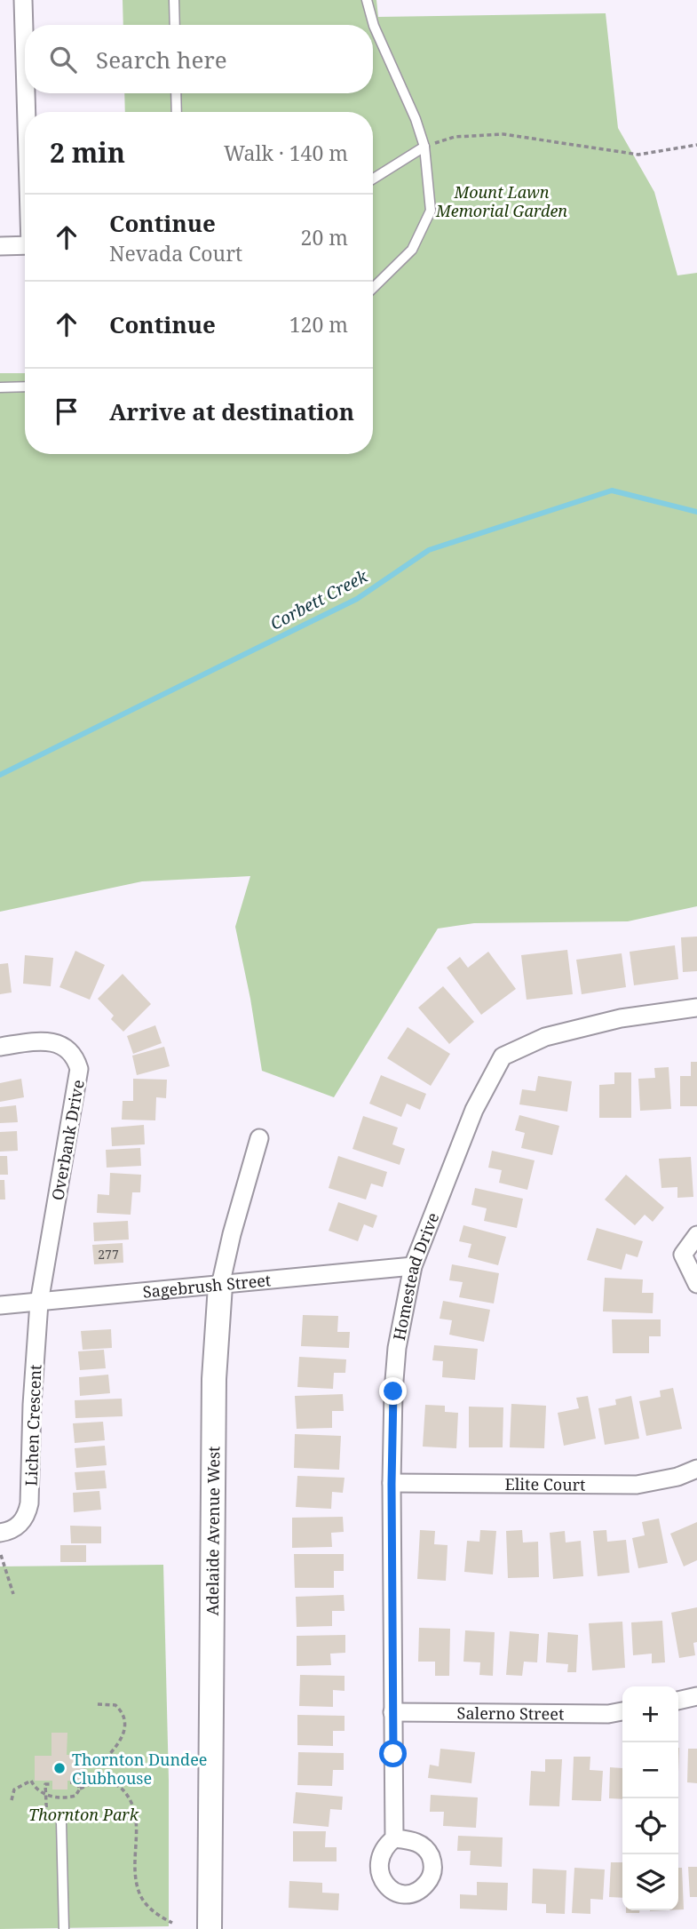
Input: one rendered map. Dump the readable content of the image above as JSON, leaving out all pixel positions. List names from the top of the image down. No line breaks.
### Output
{"streets":{"street":["Overbank Drive","Homestead Drive","Sagebrush Street","Lichen Crescent","Elite Court","Adelaide Avenue West","Salerno Street"]},"crossings":[["Overbank Drive","Sagebrush Street"],["Overbank Drive","Lichen Crescent"],["Homestead Drive","Sagebrush Street"],["Homestead Drive","Elite Court"],["Homestead Drive","Salerno Street"],["Sagebrush Street","Lichen Crescent"],["Sagebrush Street","Adelaide Avenue West"]],"water":["Corbett Creek"],"parks":["Mount Lawn Memorial Garden","Thornton Park"],"places":["Thornton Dundee Clubhouse"],"house_numbers":["277"],"page":{"search":"Search here","heading":["2 min","Walk · 140 m"],"list":[["Continue","Nevada Court","20 m"],["Continue","120 m"],"Arrive at destination"],"map_buttons":["+","−"]}}
